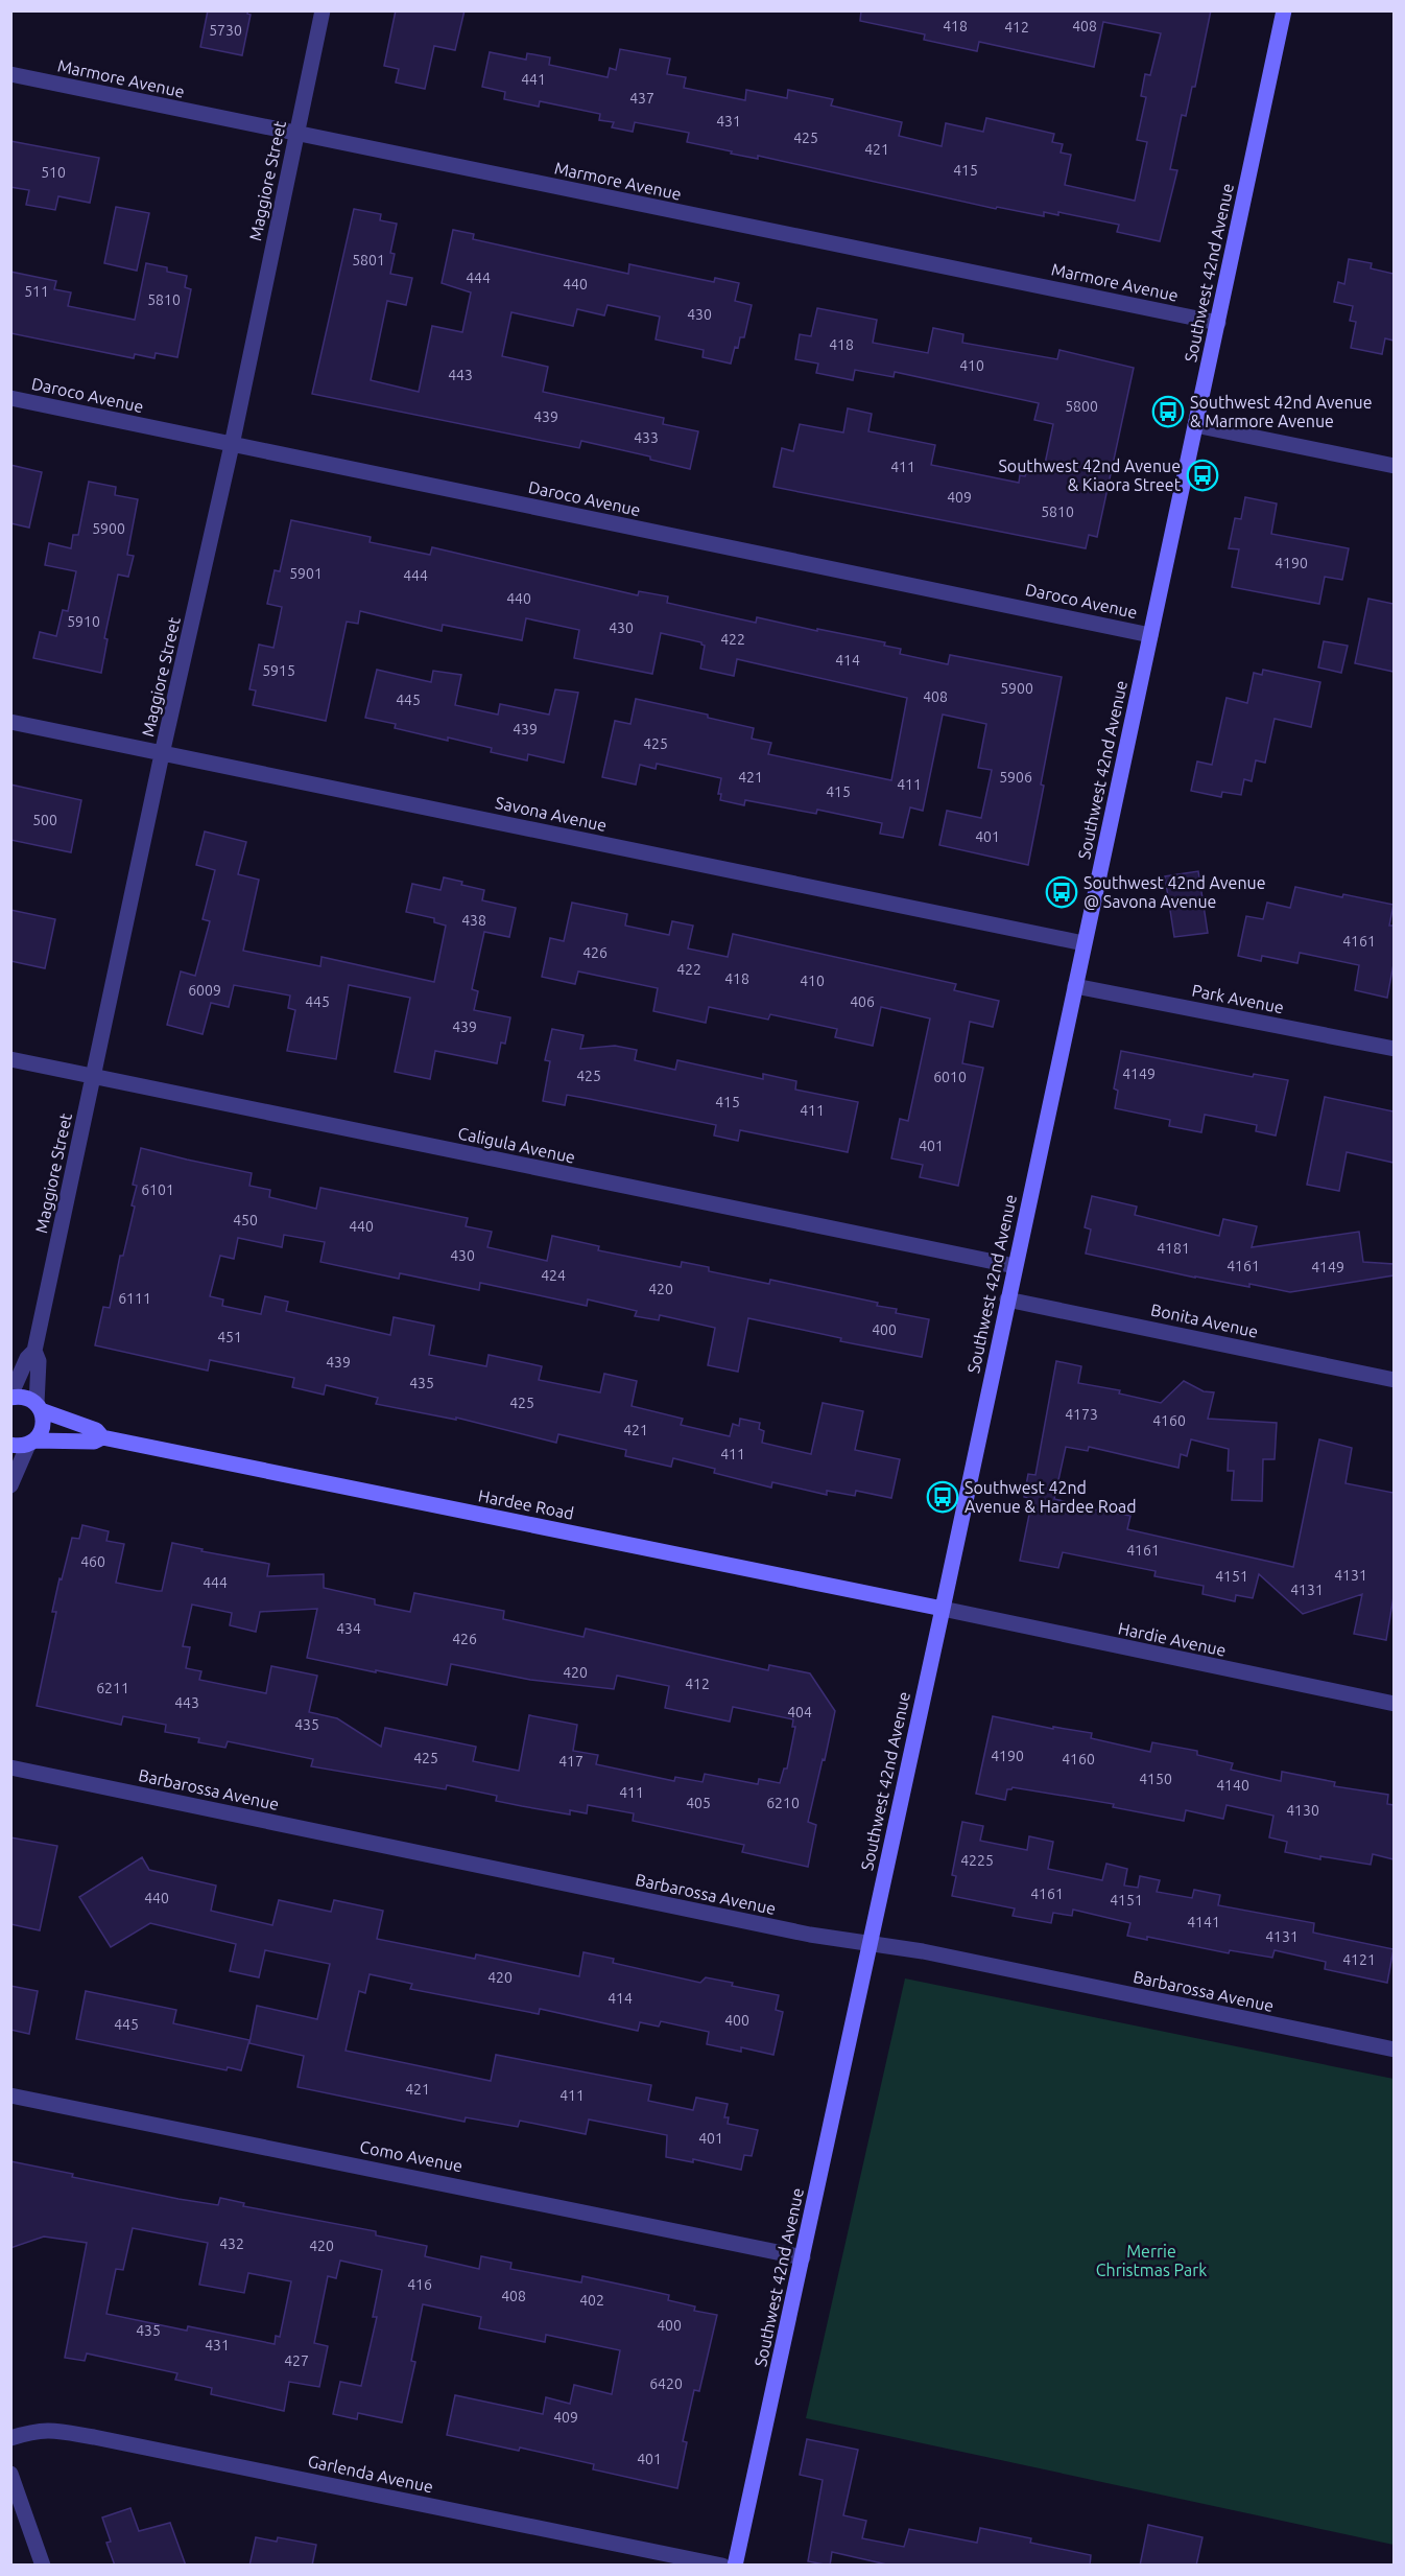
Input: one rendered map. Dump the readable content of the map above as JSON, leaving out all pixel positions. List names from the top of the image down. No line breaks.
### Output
{"streets":{"main road":["Southwest 42nd Avenue","Hardee Road"],"street":["Marmore Avenue","Maggiore Street","Daroco Avenue","Savona Avenue","Park Avenue","Caligula Avenue","Bonita Avenue","Hardie Avenue","Barbarossa Avenue","Como Avenue","Garlenda Avenue"]},"crossings":[["Marmore Avenue","Maggiore Street"],["Marmore Avenue","Southwest 42nd Avenue"],["Maggiore Street","Daroco Avenue"],["Maggiore Street","Savona Avenue"],["Maggiore Street","Caligula Avenue"],["Maggiore Street","Hardee Road"],["Southwest 42nd Avenue","Daroco Avenue"],["Southwest 42nd Avenue","Savona Avenue"],["Southwest 42nd Avenue","Park Avenue"],["Southwest 42nd Avenue","Caligula Avenue"],["Southwest 42nd Avenue","Bonita Avenue"],["Southwest 42nd Avenue","Hardee Road"],["Southwest 42nd Avenue","Hardie Avenue"],["Southwest 42nd Avenue","Barbarossa Avenue"],["Southwest 42nd Avenue","Como Avenue"],["Hardee Road","Hardie Avenue"]],"parks":["Merrie Christmas Park"],"places":{"bus stop":["Southwest 42nd Avenue & Marmore Avenue","Southwest 42nd Avenue & Kiaora Street","Southwest 42nd Avenue @ Savona Avenue","Southwest 42nd Avenue & Hardee Road"]},"house_numbers":["418","408","412","5730","441","437","431","425","421","415","510","5801","444","440","511","5810","430","418","410","443","5800","439","433","411","409","5810","5900","4190","5901","444","440","5910","430","422","414","5915","5900","408","445","439","425","421","5906","411","415","500","401","438","4161","426","422","418","410","6009","445","406","439","4149","425","6010","415","411","401","6101","450","440","4181","430","4161","4149","424","420","6111","400","451","439","435","425","4173","4160","421","411","4161","460","4131","4151","444","4131","434","426","420","412","6211","443","404","435","4190","425","4160","417","4150","4140","411","405","6210","4130","4225","4161","440","4151","4141","4131","4121","420","414","400","445","421","411","401","432","420","416","408","402","400","435","431","427","6420","409","401"]}
